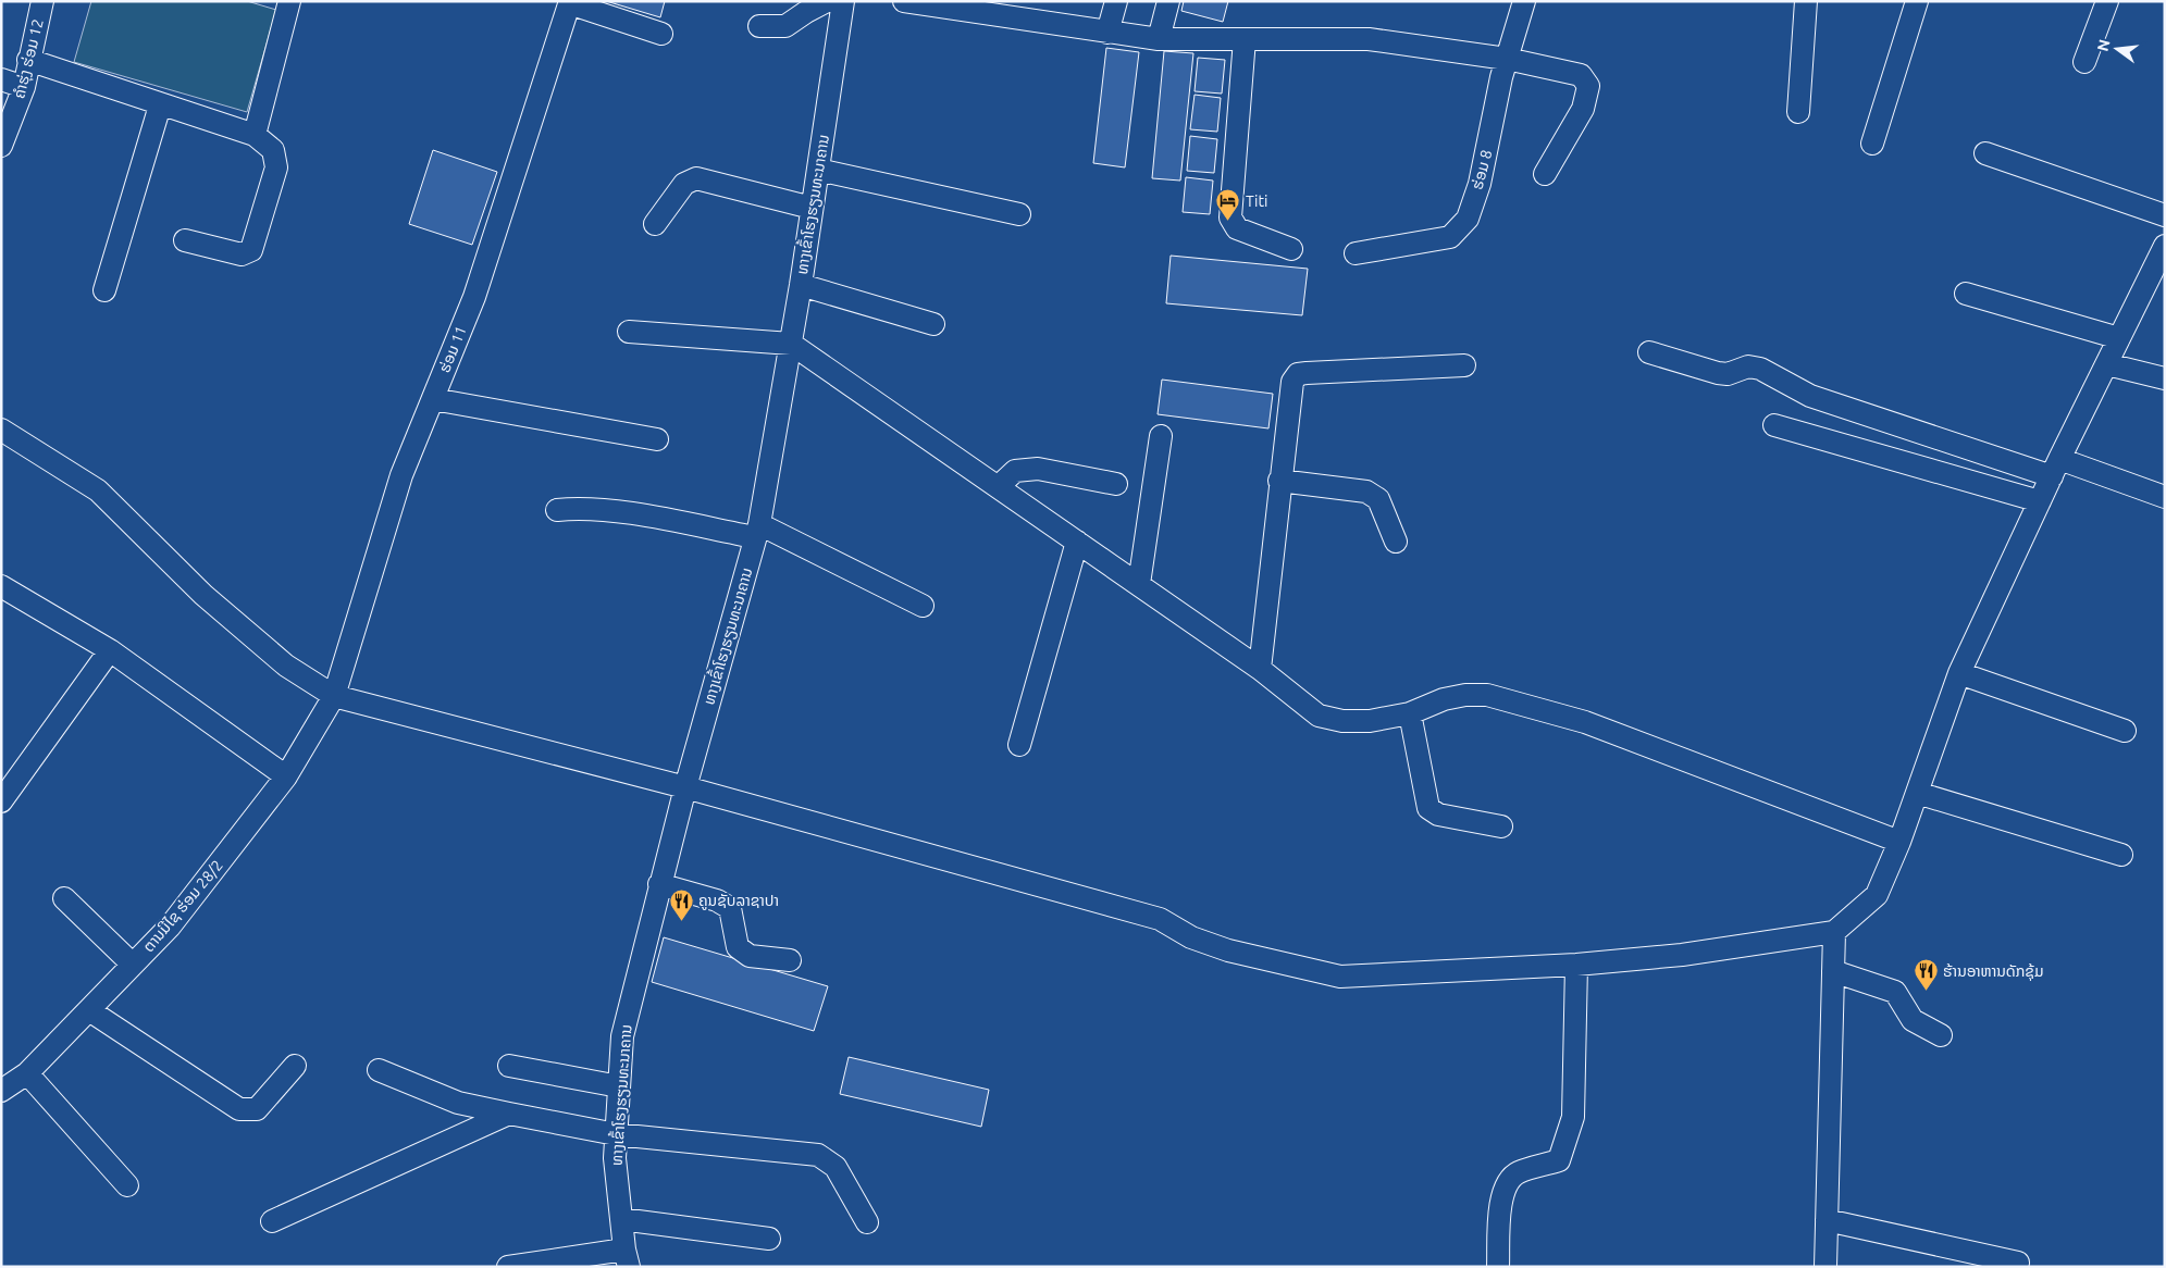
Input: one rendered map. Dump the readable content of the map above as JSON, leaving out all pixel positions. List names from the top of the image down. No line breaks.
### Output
{"streets":{"street":["ຄໍາຮຸ່ງ ຮ່ອມ 12","ຮ່ອມ 8","ທາງເຂົ້າໂຮງຮຽນທະນາຄານ","ຮ່ອມ 11","ຕານມີໄຊ ຮ່ອມ 28/2"]},"crossings":[["ຮ່ອມ 11","ຕານມີໄຊ ຮ່ອມ 28/2"]],"places":{"hotel":["Titi"],"restaurant":["ຄູນຊັບລາຊາປາ","ຮ້ານອາຫານດັກຊຸ້ມ"]},"north":"left"}
